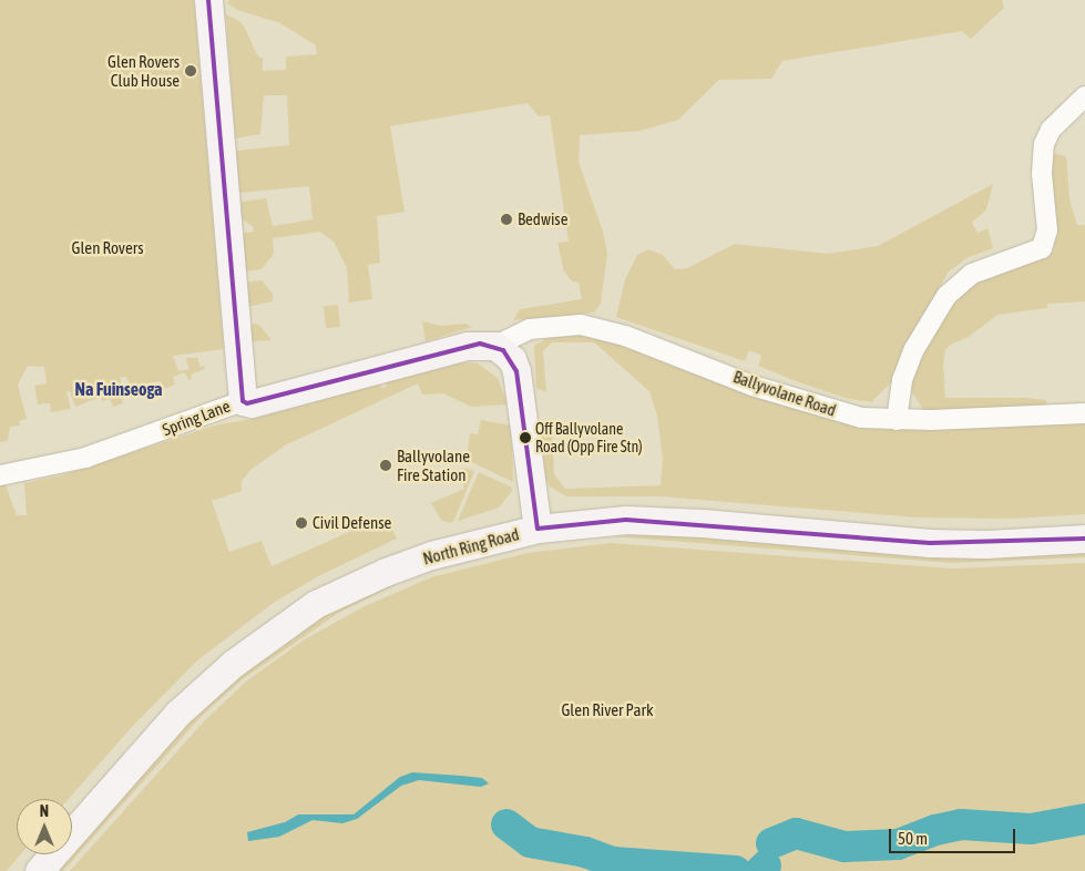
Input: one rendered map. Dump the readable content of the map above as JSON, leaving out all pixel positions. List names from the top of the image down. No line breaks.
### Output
{"streets":{"main road":["Spring Lane","North Ring Road"],"street":["Ballyvolane Road"]},"crossings":[["Ballyvolane Road","Spring Lane"]],"districts":["Na Fuinseoga"],"parks":["Glen Rovers","Glen River Park"],"places":["Glen Rovers Club House","Bedwise","Off Ballyvolane Road (Opp Fire Stn)","Ballyvolane Fire Station","Civil Defense"],"scale_bar":"50 m","north":"top"}
